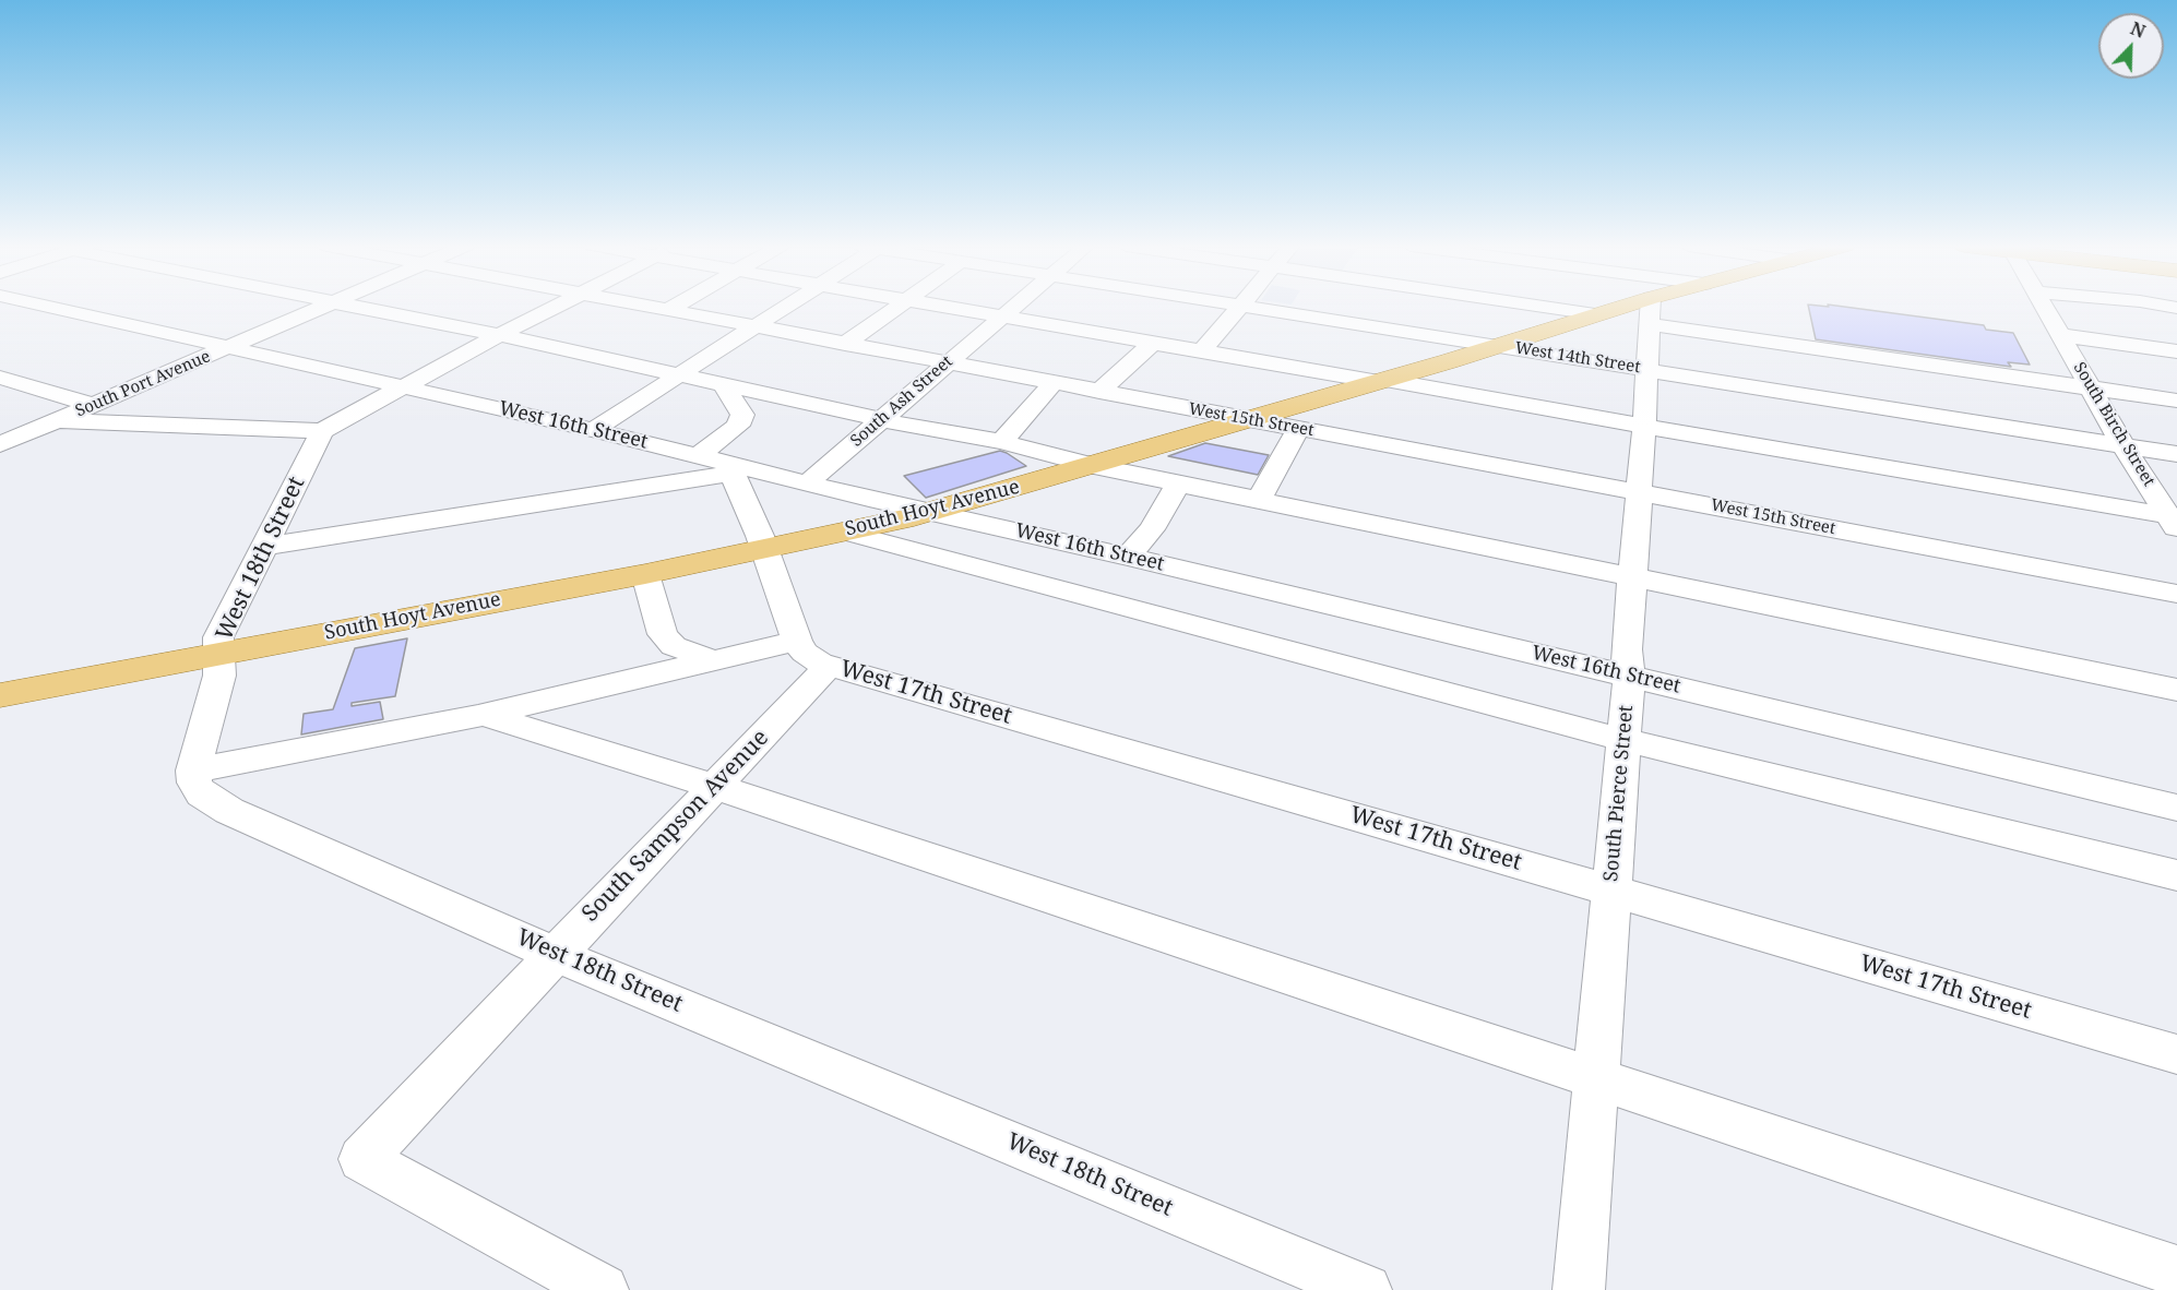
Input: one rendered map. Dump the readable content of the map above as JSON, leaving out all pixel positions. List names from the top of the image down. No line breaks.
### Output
{"streets":{"main road":["South Hoyt Avenue"],"street":["West 14th Street","South Port Avenue","South Ash Street","West 15th Street","South Birch Street","West 16th Street","West 18th Street","West 17th Street","South Pierce Street","South Sampson Avenue"]},"crossings":[["West 14th Street","South Birch Street"],["West 14th Street","South Hoyt Avenue"],["West 14th Street","South Pierce Street"],["South Port Avenue","West 16th Street"],["South Ash Street","West 15th Street"],["South Ash Street","West 16th Street"],["West 15th Street","South Hoyt Avenue"],["West 15th Street","South Pierce Street"],["West 16th Street","South Hoyt Avenue"],["West 16th Street","South Pierce Street"],["South Hoyt Avenue","West 18th Street"],["South Hoyt Avenue","South Pierce Street"],["West 18th Street","South Sampson Avenue"],["West 17th Street","South Pierce Street"],["West 17th Street","South Sampson Avenue"]],"north":"top right"}
